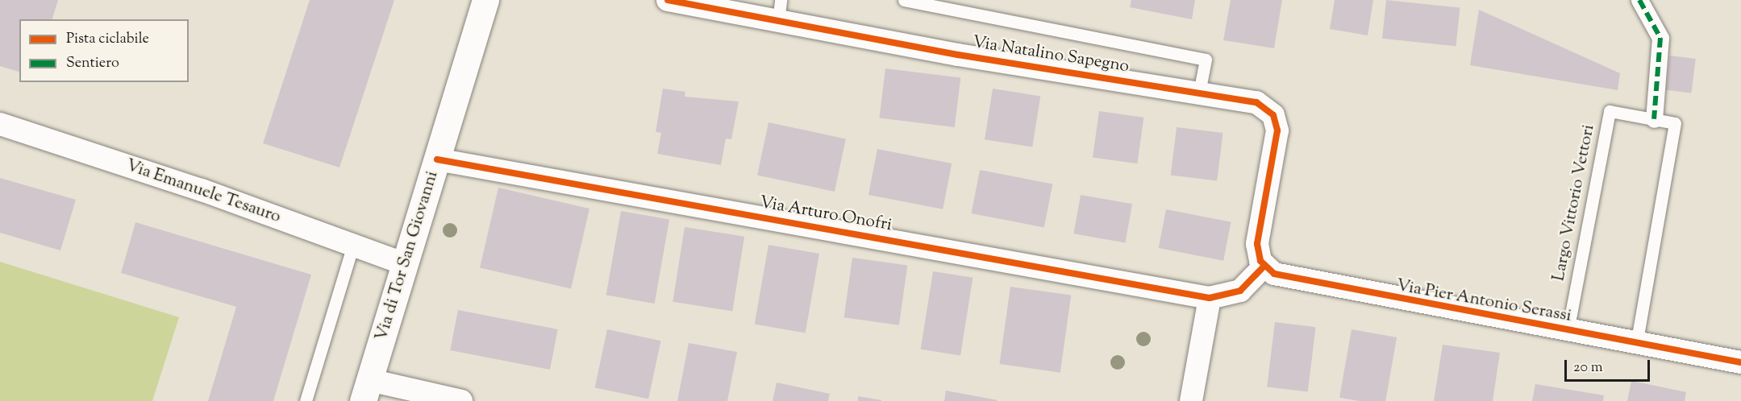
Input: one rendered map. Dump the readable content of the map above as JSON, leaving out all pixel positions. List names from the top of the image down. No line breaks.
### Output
{"streets":{"street":["Via Natalino Sapegno","Via Emanuele Tesauro","Via Arturo Onofri","Via di Tor San Giovanni","Via Pier Antonio Serassi"],"lane":["Largo Vittorio Vettori"]},"crossings":[["Via Natalino Sapegno","Via Pier Antonio Serassi"],["Via Emanuele Tesauro","Via di Tor San Giovanni"],["Largo Vittorio Vettori","Via Pier Antonio Serassi"],["Via Arturo Onofri","Via di Tor San Giovanni"]],"legend":["Pista ciclabile","Sentiero"],"scale_bar":"20 m"}
